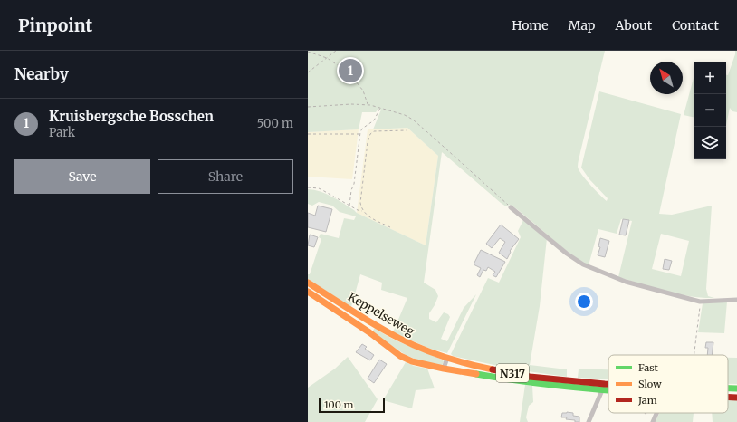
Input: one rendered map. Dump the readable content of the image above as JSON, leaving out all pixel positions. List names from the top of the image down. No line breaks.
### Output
{"streets":{"street":["Keppelseweg","N317"]},"legend":["Fast","Slow","Jam"],"scale_bar":"100 m","north":"top left","page":{"header":"Pinpoint","nav":["Home","Map","About","Contact"],"heading":"Nearby","pins":"1","map_buttons":["+","−"],"list":[{"mark":"1","name":"Kruisbergsche Bosschen","note":"Park","value":"500 m"}],"buttons":["Save","Share"],"scale":"100 m"}}
